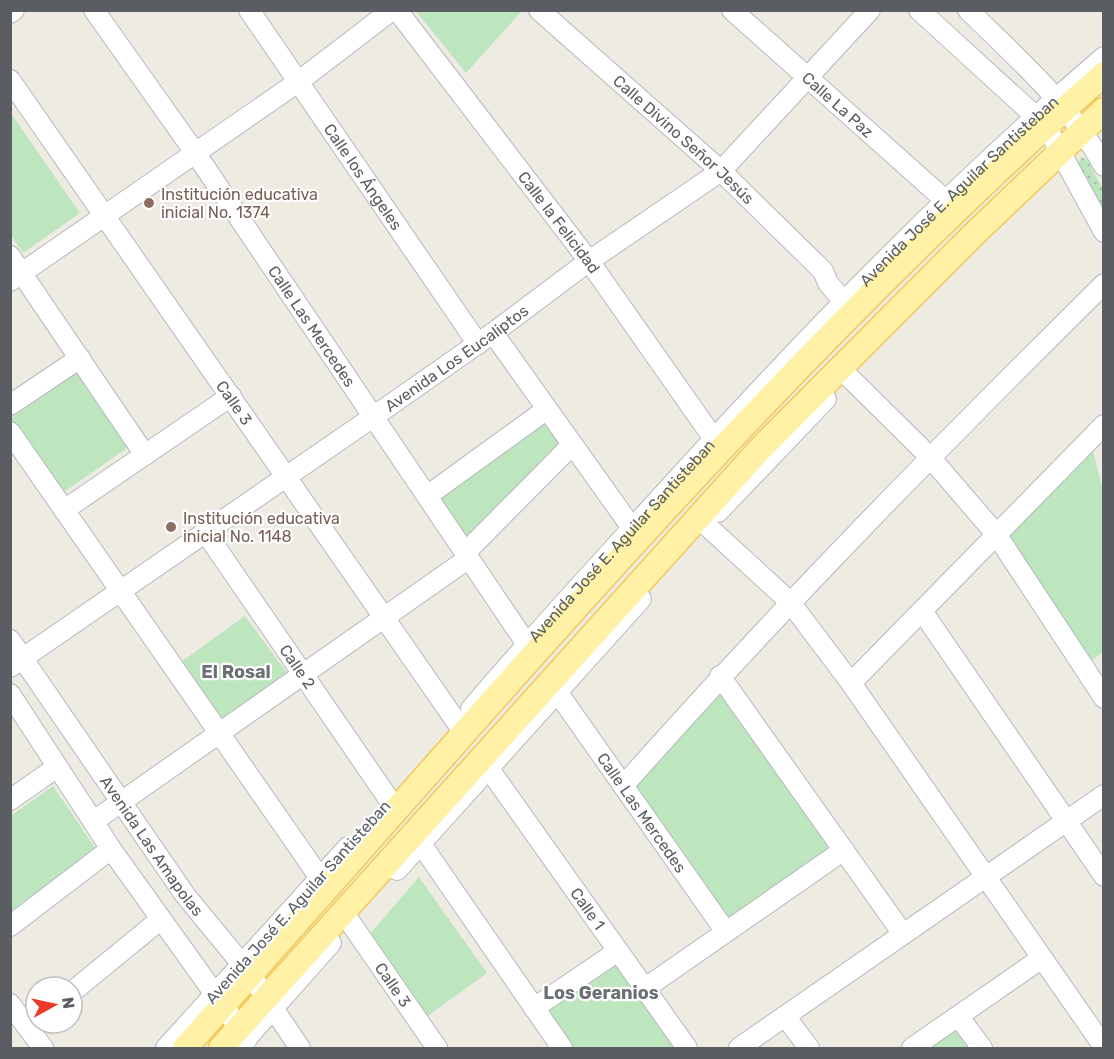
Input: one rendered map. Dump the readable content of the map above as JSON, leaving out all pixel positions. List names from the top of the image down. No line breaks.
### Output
{"streets":{"main road":["Avenida José E. Aguilar Santisteban"],"street":["Calle La Paz","Calle Divino Señor Jesús","Calle los Ángeles","Calle la Felicidad","Calle Las Mercedes","Avenida Los Eucaliptos","Calle 3","Calle 2","Avenida Las Amapolas","Calle 1"]},"crossings":[["Calle La Paz","Avenida José E. Aguilar Santisteban"],["Calle La Paz","Avenida Los Eucaliptos"],["Calle Divino Señor Jesús","Avenida José E. Aguilar Santisteban"],["Calle Divino Señor Jesús","Avenida Los Eucaliptos"],["Calle los Ángeles","Avenida José E. Aguilar Santisteban"],["Calle los Ángeles","Avenida Los Eucaliptos"],["Avenida José E. Aguilar Santisteban","Calle la Felicidad"],["Avenida José E. Aguilar Santisteban","Calle Las Mercedes"],["Avenida José E. Aguilar Santisteban","Calle 3"],["Avenida José E. Aguilar Santisteban","Calle 2"],["Avenida José E. Aguilar Santisteban","Avenida Las Amapolas"],["Calle la Felicidad","Avenida Los Eucaliptos"],["Calle Las Mercedes","Avenida Los Eucaliptos"],["Avenida Los Eucaliptos","Calle 3"],["Avenida Los Eucaliptos","Calle 2"],["Avenida Los Eucaliptos","Avenida Las Amapolas"]],"districts":["El Rosal","Los Geranios"],"places":["Institución educativa inicial No. 1374","Institución educativa inicial No. 1148"],"north":"right"}
